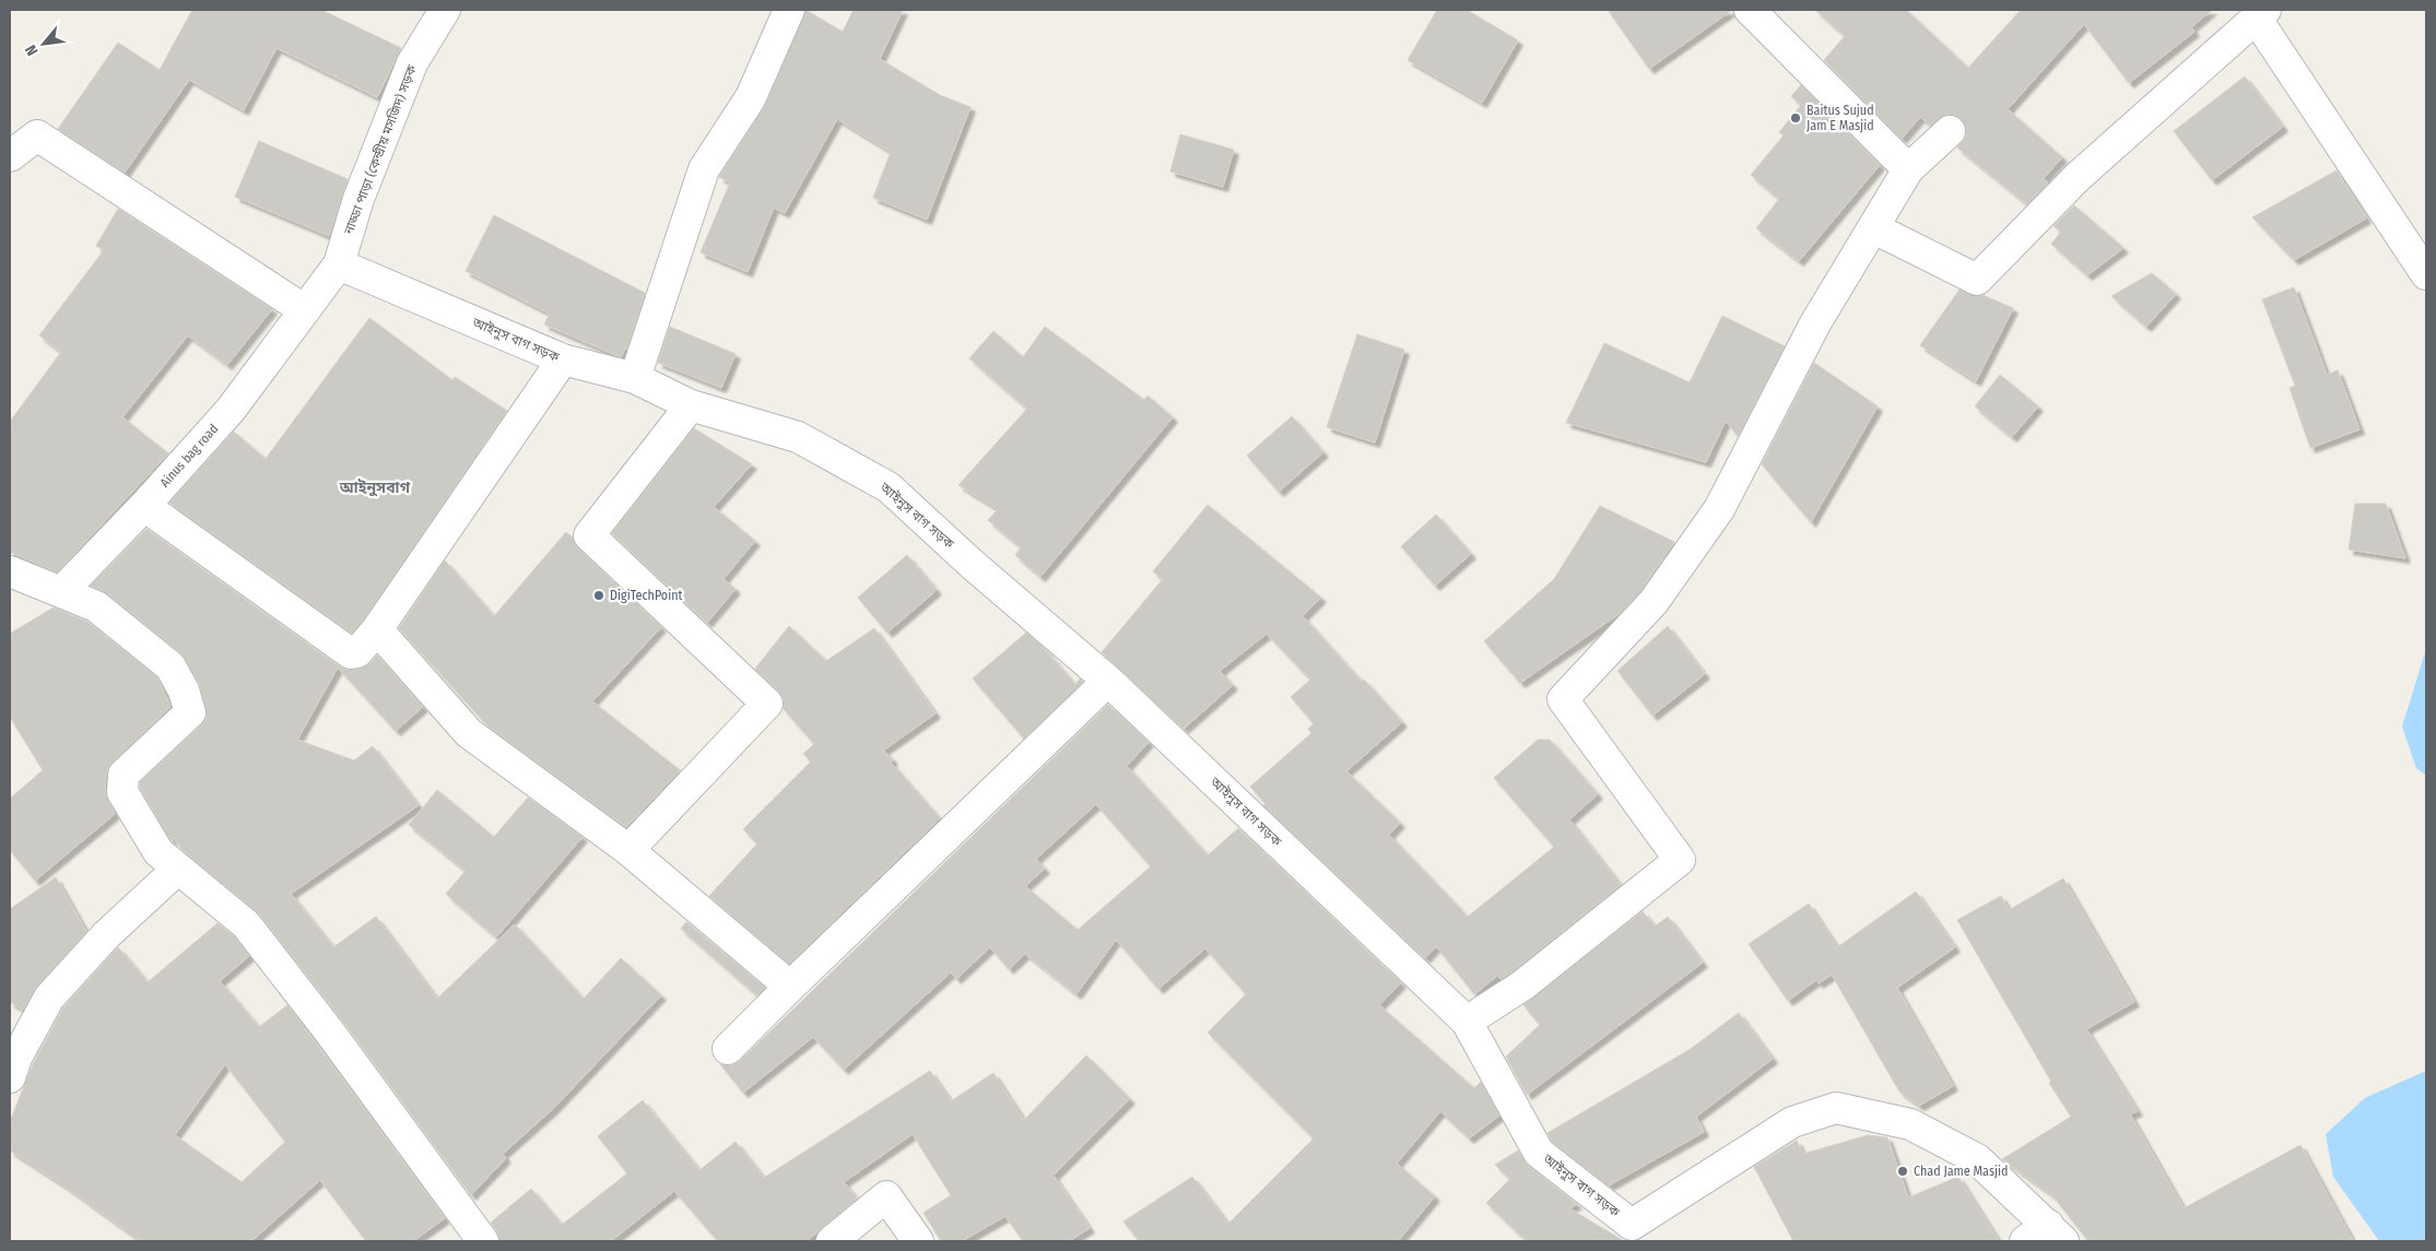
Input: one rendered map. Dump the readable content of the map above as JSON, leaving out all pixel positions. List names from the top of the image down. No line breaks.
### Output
{"streets":{"street":["নাড্ডা পাড়া (কেন্দ্রীয় মসজিদ) সড়ক","আইনুস বাগ সড়ক","Ainus bag road"]},"crossings":[["নাড্ডা পাড়া (কেন্দ্রীয় মসজিদ) সড়ক","আইনুস বাগ সড়ক"],["নাড্ডা পাড়া (কেন্দ্রীয় মসজিদ) সড়ক","Ainus bag road"],["আইনুস বাগ সড়ক","Ainus bag road"]],"districts":["আইনুসবাগ"],"places":["Baitus Sujud Jam E Masjid","DigiTechPoint","Chad Jame Masjid"],"north":"bottom left"}
